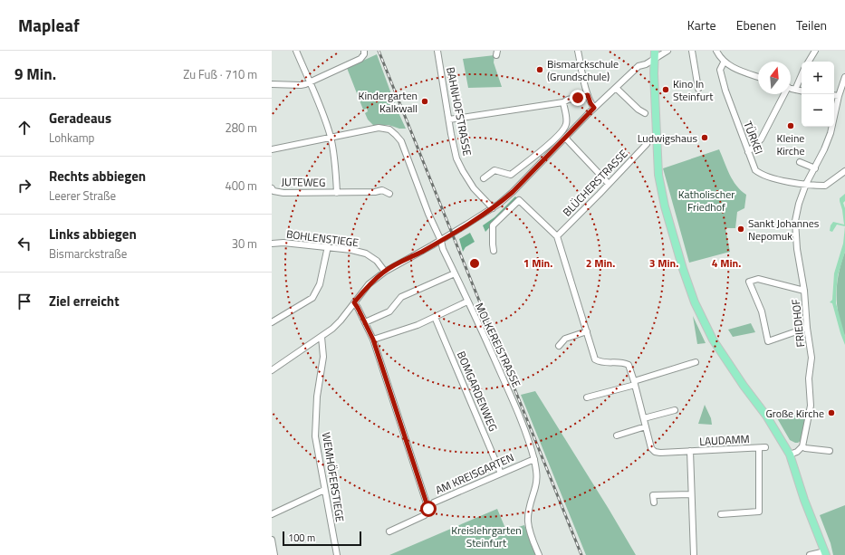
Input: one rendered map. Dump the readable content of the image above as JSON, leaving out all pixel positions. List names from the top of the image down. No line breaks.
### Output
{"streets":{"street":["BAHNHOFSTRASSE","TÜRKEI","JUTEWEG","BLÜCHERSTRASSE","BOHLENSTIEGE","FRIEDHOF","MOLKEREISTRASSE","BOMGARDENWEG","LAUDAMM","AM KREISGARTEN","WEMHÖFERSTIEGE"]},"crossings":[["TÜRKEI","FRIEDHOF"],["JUTEWEG","MOLKEREISTRASSE"],["MOLKEREISTRASSE","AM KREISGARTEN"],["BOMGARDENWEG","AM KREISGARTEN"]],"parks":["Katholischer Friedhof","Kreislehrgarten Steinfurt"],"places":["Bismarckschule (Grundschule)","Kino In Steinfurt","Kindergarten Kalkwall","Kleine Kirche","Ludwigshaus","Sankt Johannes Nepomuk","Große Kirche"],"scale_bar":"100 m","north":"top","page":{"header":"Mapleaf","nav":["Karte","Ebenen","Teilen"],"heading":["9 Min.","Zu Fuß · 710 m"],"map_buttons":["+","−"],"list":[["Geradeaus","Lohkamp","280 m"],["Rechts abbiegen","Leerer Straße","400 m"],["Links abbiegen","Bismarckstraße","30 m"],"Ziel erreicht"],"scale":"100 m"},"rings":["1 Min.","2 Min.","3 Min.","4 Min."]}
